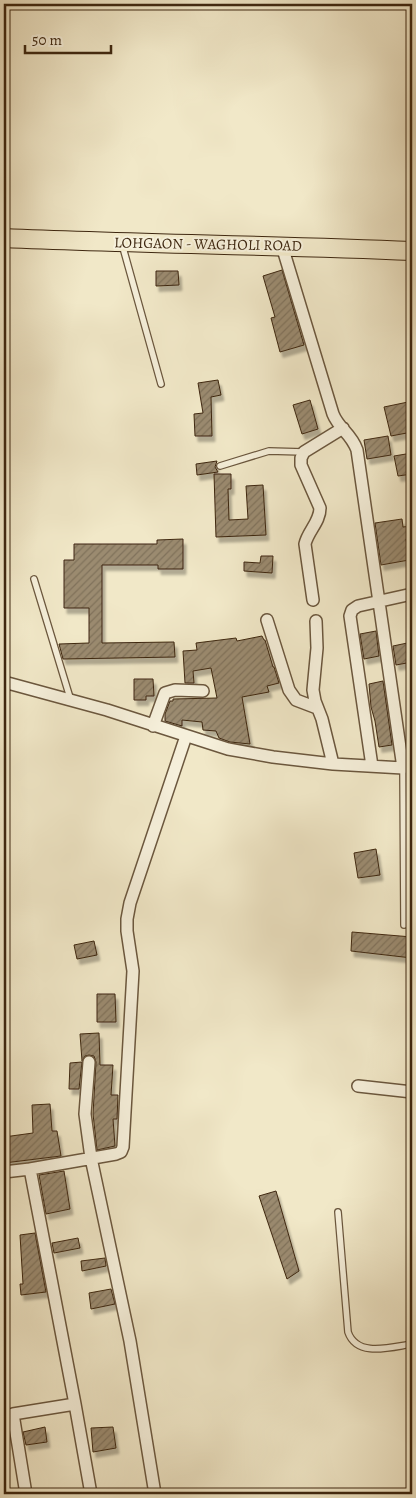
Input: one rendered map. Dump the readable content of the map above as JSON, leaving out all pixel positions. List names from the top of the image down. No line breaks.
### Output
{"streets":{"main road":["LOHGAON - WAGHOLI ROAD"]},"scale_bar":"50 m"}
